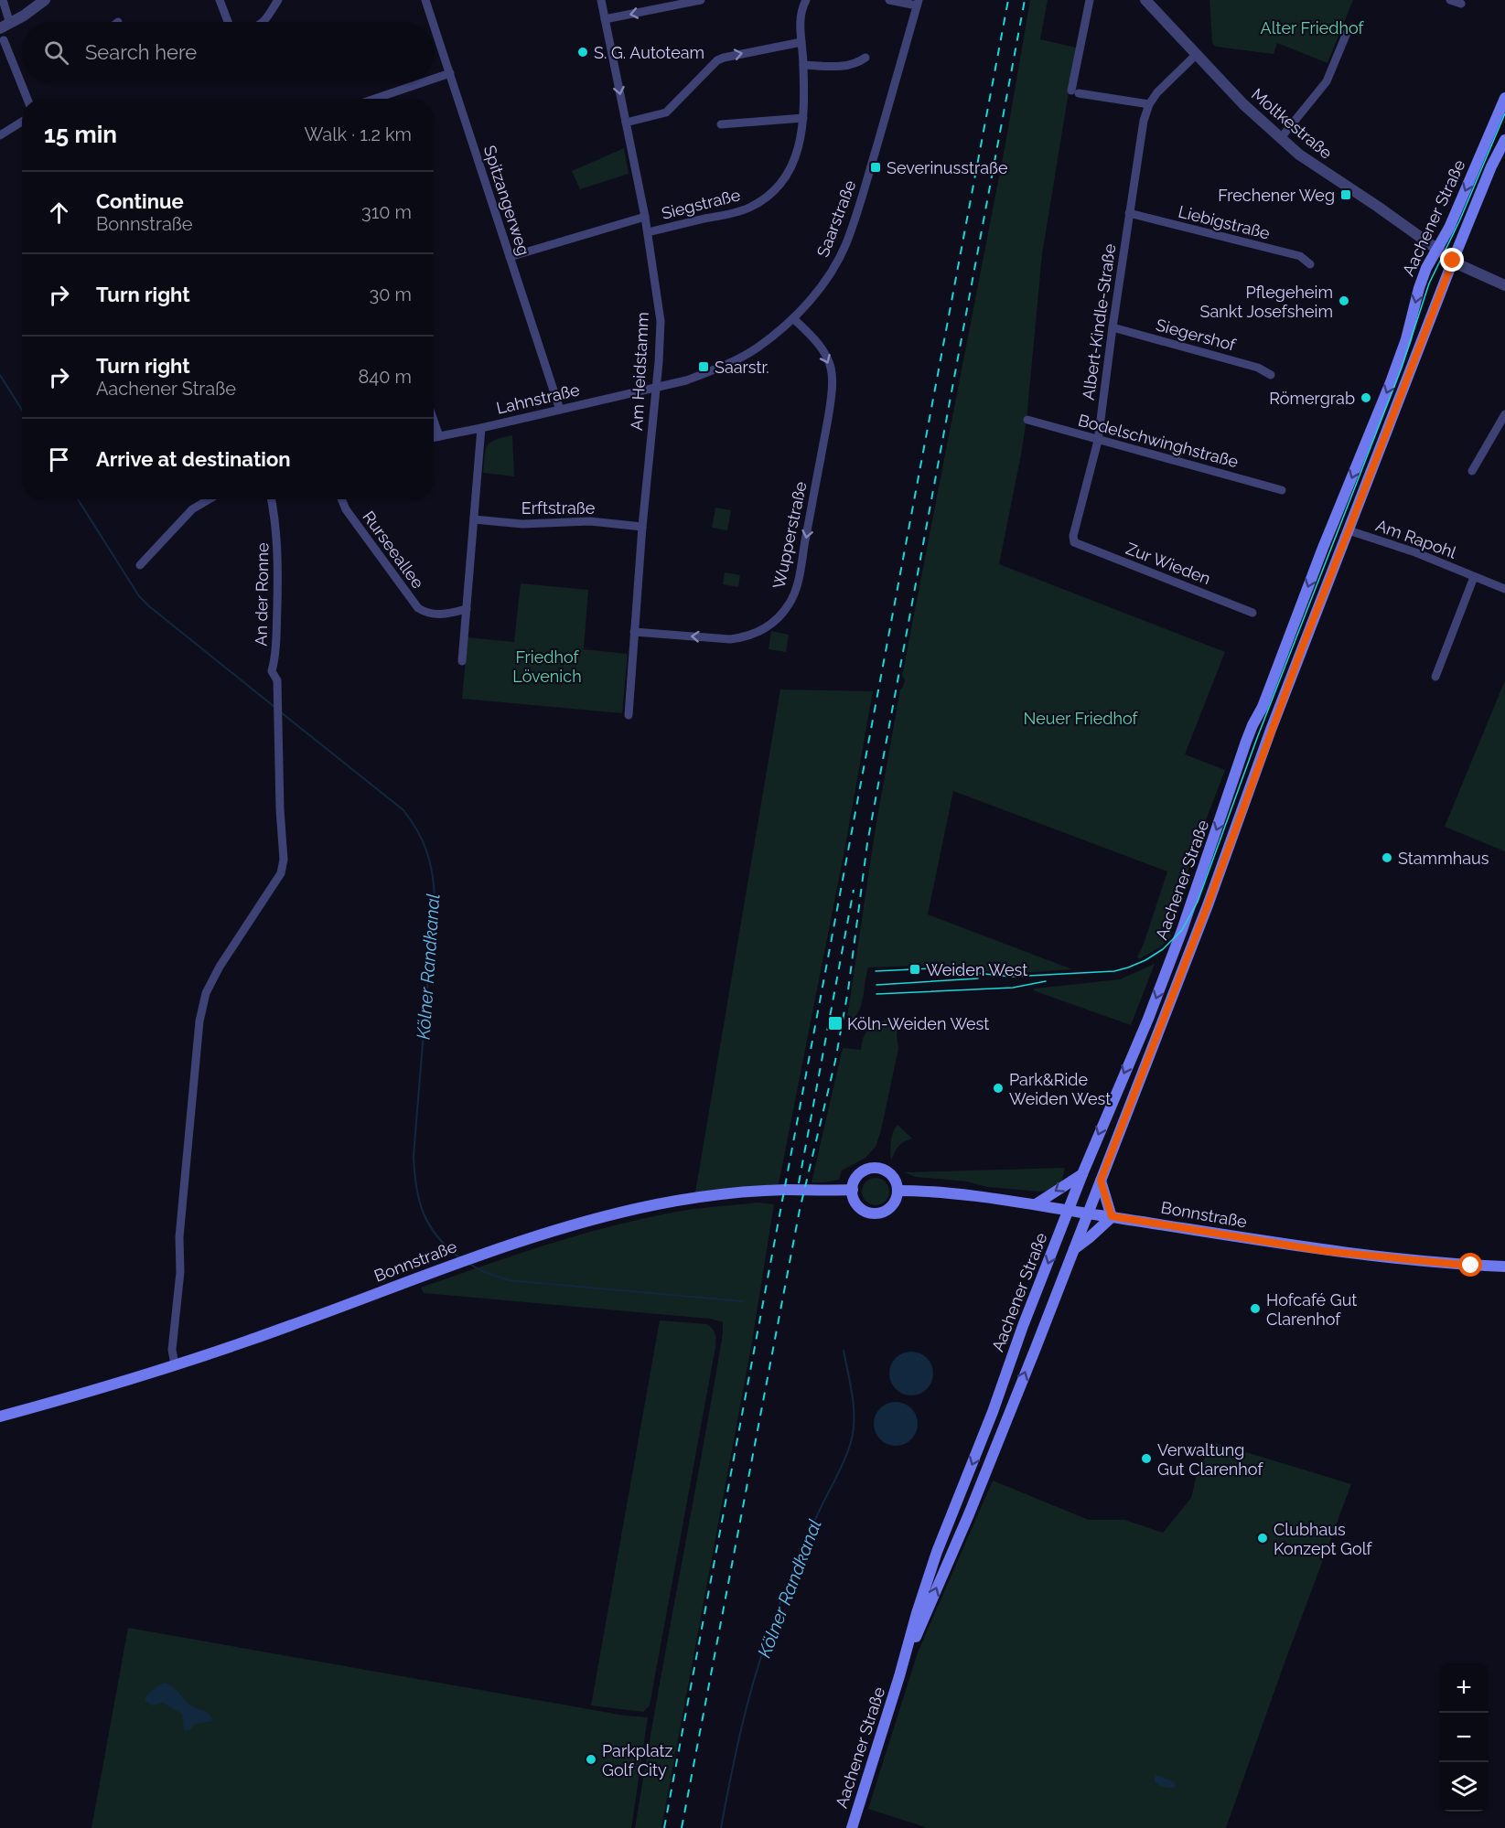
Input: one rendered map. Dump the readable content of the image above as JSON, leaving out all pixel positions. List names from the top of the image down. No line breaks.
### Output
{"streets":{"main road":["Aachener Straße","Bonnstraße"],"street":["Moltkestraße","Spitzangerweg","Siegstraße","Saarstraße","Liebigstraße","Albert-Kindle-Straße","Siegershof","Am Heidstamm","Lahnstraße","Bodelschwinghstraße","Erftstraße","Wupperstraße","Am Rapohl","Rurseeallee","Zur Wieden","An der Ronne"]},"crossings":[["Moltkestraße","Aachener Straße"],["Moltkestraße","Albert-Kindle-Straße"],["Spitzangerweg","Lahnstraße"],["Siegstraße","Am Heidstamm"],["Aachener Straße","Am Rapohl"],["Aachener Straße","Bonnstraße"],["Saarstraße","Am Heidstamm"],["Saarstraße","Lahnstraße"],["Saarstraße","Wupperstraße"],["Liebigstraße","Albert-Kindle-Straße"],["Albert-Kindle-Straße","Siegershof"],["Albert-Kindle-Straße","Bodelschwinghstraße"],["Albert-Kindle-Straße","Zur Wieden"],["Am Heidstamm","Lahnstraße"],["Am Heidstamm","Erftstraße"],["Am Heidstamm","Wupperstraße"],["An der Ronne","Bonnstraße"]],"water":["Kölner Randkanal"],"parks":["Alter Friedhof","Friedhof Lövenich","Neuer Friedhof"],"places":{"other":["S. G. Autoteam","Pflegeheim Sankt Josefsheim","Römergrab","Stammhaus","Park&Ride Weiden West","Hofcafé Gut Clarenhof","Verwaltung Gut Clarenhof","Clubhaus Konzept Golf","Parkplatz Golf City"],"transit":["Severinusstraße","Frechener Weg","Saarstr.","Weiden West","Köln-Weiden West"]},"page":{"search":"Search here","heading":["15 min","Walk · 1.2 km"],"list":[["Continue","Bonnstraße","310 m"],["Turn right","30 m"],["Turn right","Aachener Straße","840 m"],"Arrive at destination"],"map_buttons":["+","−"]}}
